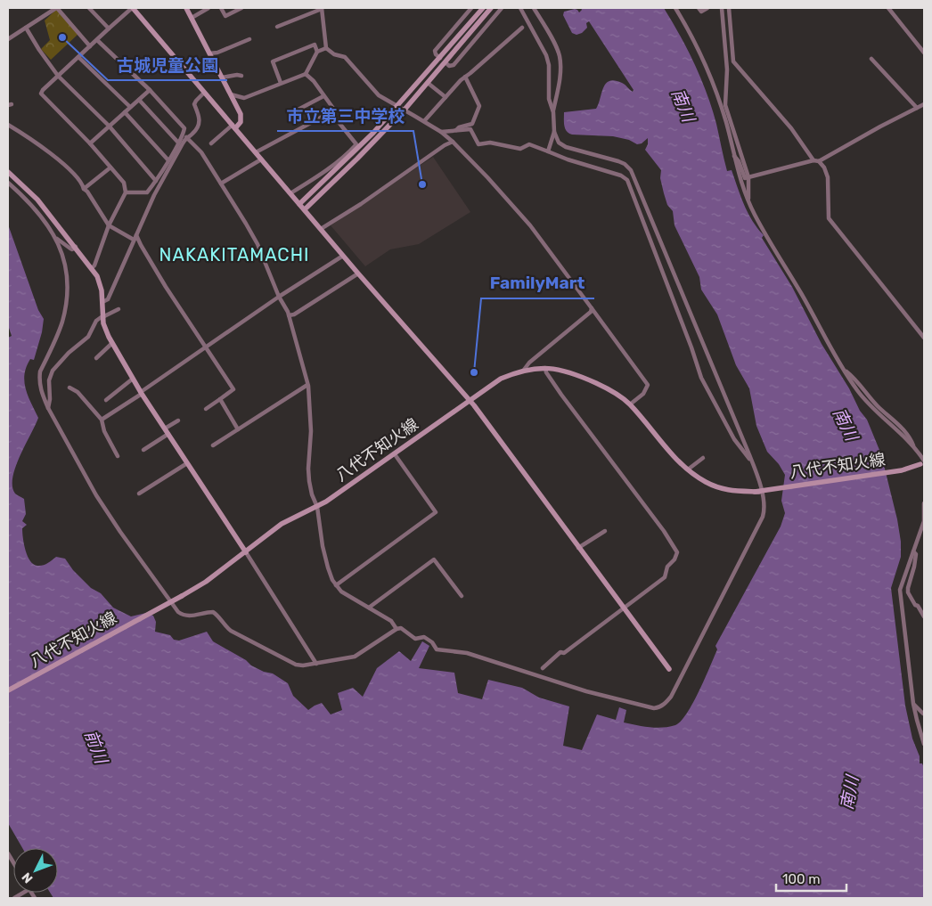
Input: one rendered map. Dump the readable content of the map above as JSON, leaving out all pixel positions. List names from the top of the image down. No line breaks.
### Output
{"streets":{"street":["八代不知火線"]},"districts":["NAKAKITAMACHI"],"water":["南川","前川"],"places":["古城児童公園","市立第三中学校","FamilyMart"],"scale_bar":"100 m","north":"bottom left"}
